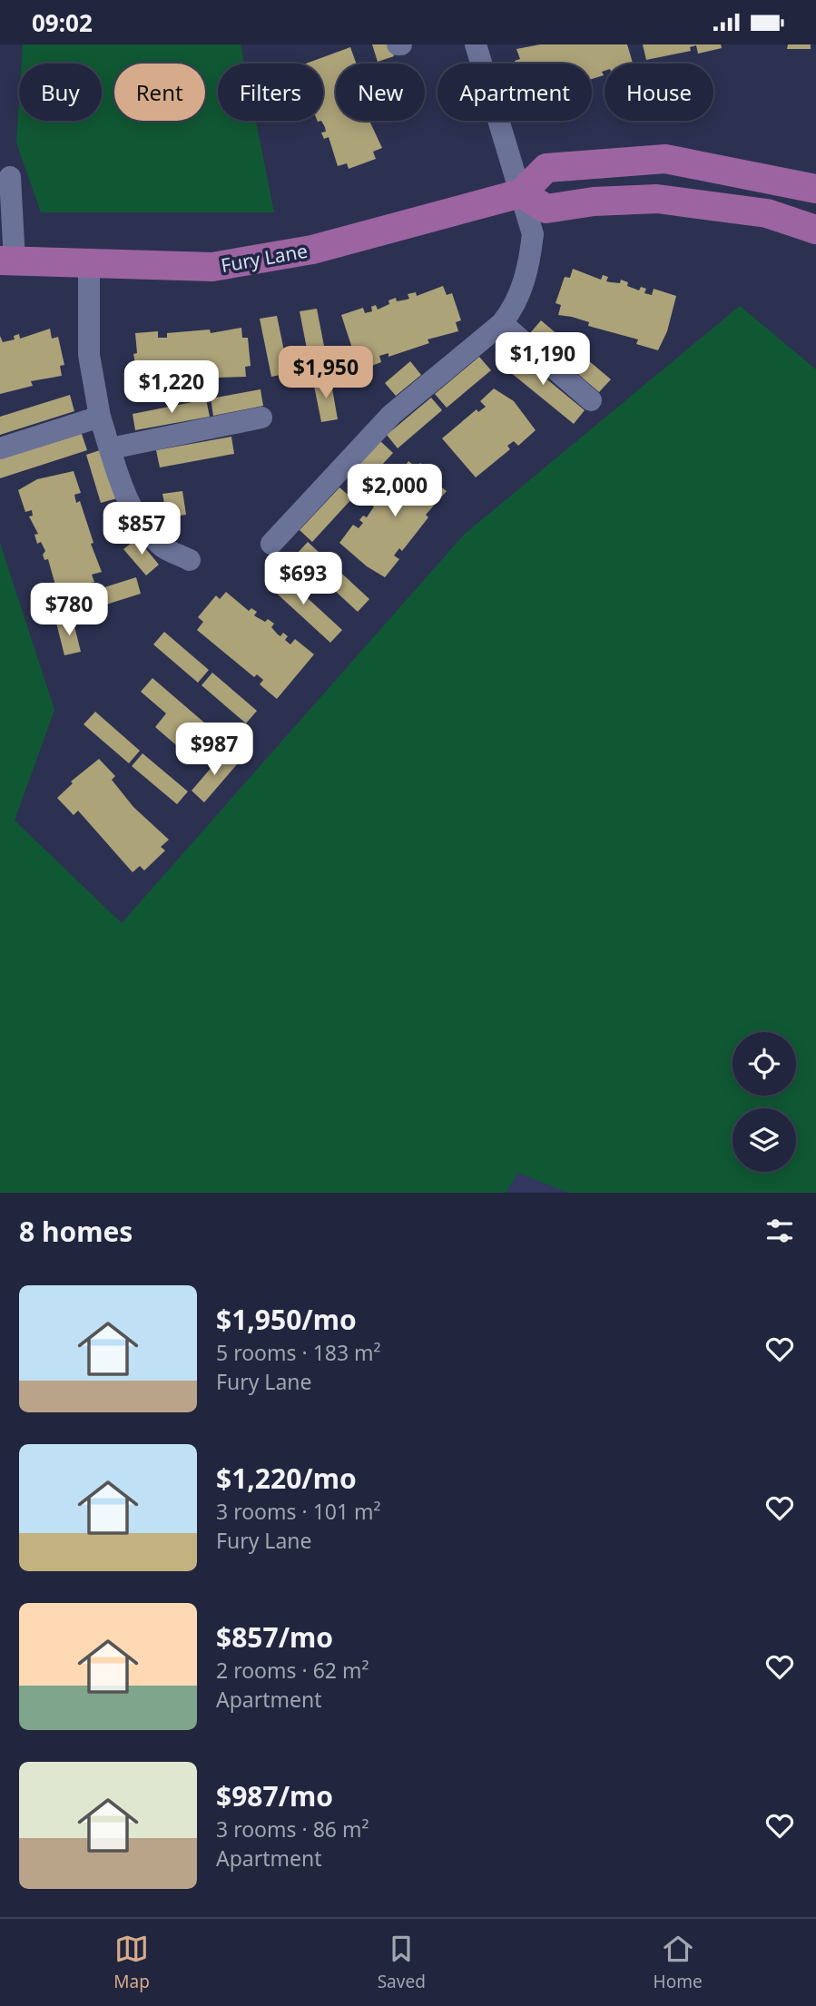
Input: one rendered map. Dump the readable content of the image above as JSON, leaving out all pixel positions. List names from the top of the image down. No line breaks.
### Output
{"streets":{"main road":["Fury Lane"]},"page":{"status":"09:02","chip":["Buy","Rent","Filters","New","Apartment","House"],"price":["$1,190","$1,950","$1,220","$2,000","$857","$693","$780","$987"],"heading":"8 homes","list":[{"name":"$1,950/mo","note":"5 rooms · 183 m² · Fury Lane"},{"name":"$1,220/mo","note":"3 rooms · 101 m² · Fury Lane"},{"name":"$857/mo","note":"2 rooms · 62 m² · Apartment"},{"name":"$987/mo","note":"3 rooms · 86 m² · Apartment"}],"tabs":["Map","Saved","Home"]}}
